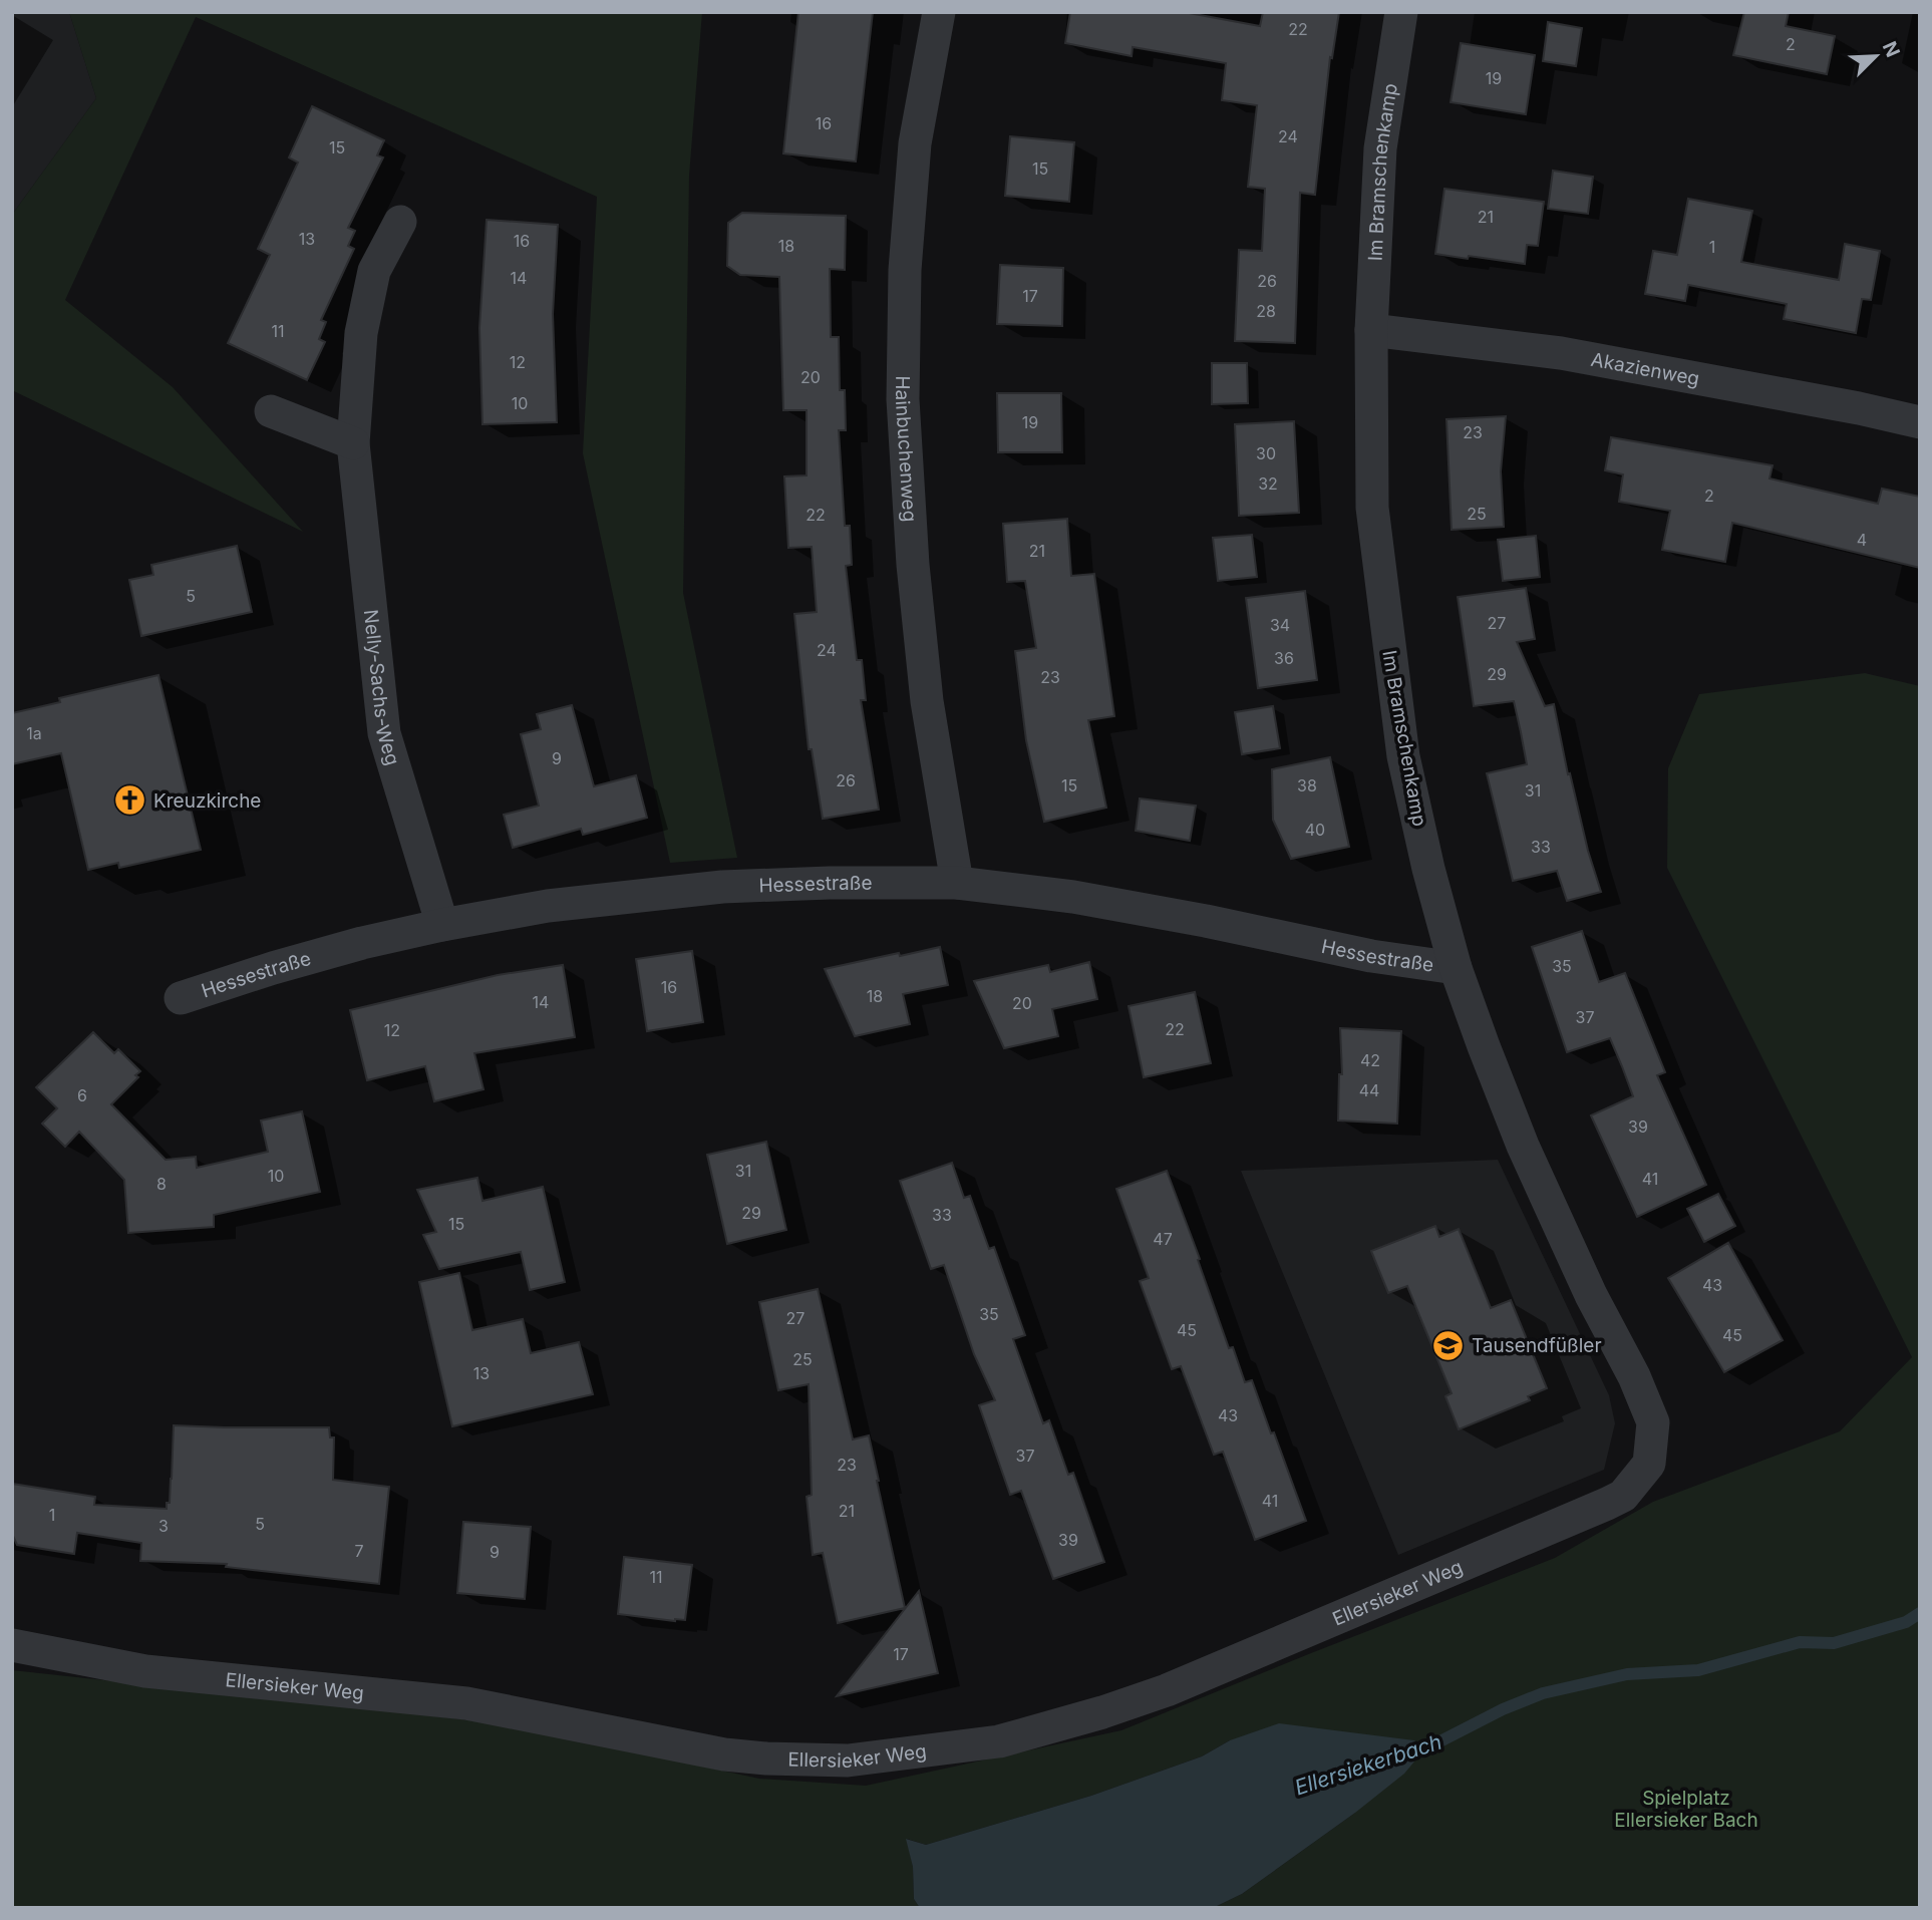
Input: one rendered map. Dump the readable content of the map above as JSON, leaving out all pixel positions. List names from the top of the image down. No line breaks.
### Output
{"streets":{"street":["Im Bramschenkamp","Akazienweg","Hainbuchenweg","Nelly-Sachs-Weg","Hessestraße","Ellersieker Weg"]},"crossings":[["Im Bramschenkamp","Akazienweg"],["Im Bramschenkamp","Hessestraße"],["Im Bramschenkamp","Ellersieker Weg"],["Hainbuchenweg","Hessestraße"],["Nelly-Sachs-Weg","Hessestraße"]],"water":["Ellersiekerbach"],"parks":["Spielplatz Ellersieker Bach"],"places":{"church":["Kreuzkirche"],"school or university":["Tausendfüßler"]},"house_numbers":["22","2","19","16","24","15","15","21","13","16","18","1","14","26","17","28","11","12","20","10","19","23","30","32","2","25","22","4","21","5","27","34","24","36","29","23","1a","9","26","15","38","31","40","33","35","16","18","14","20","37","22","12","42","44","6","39","31","10","41","8","29","33","15","47","43","35","27","45","45","25","13","43","37","23","41","21","1","5","3","39","7","9","11","17"],"north":"top right"}
